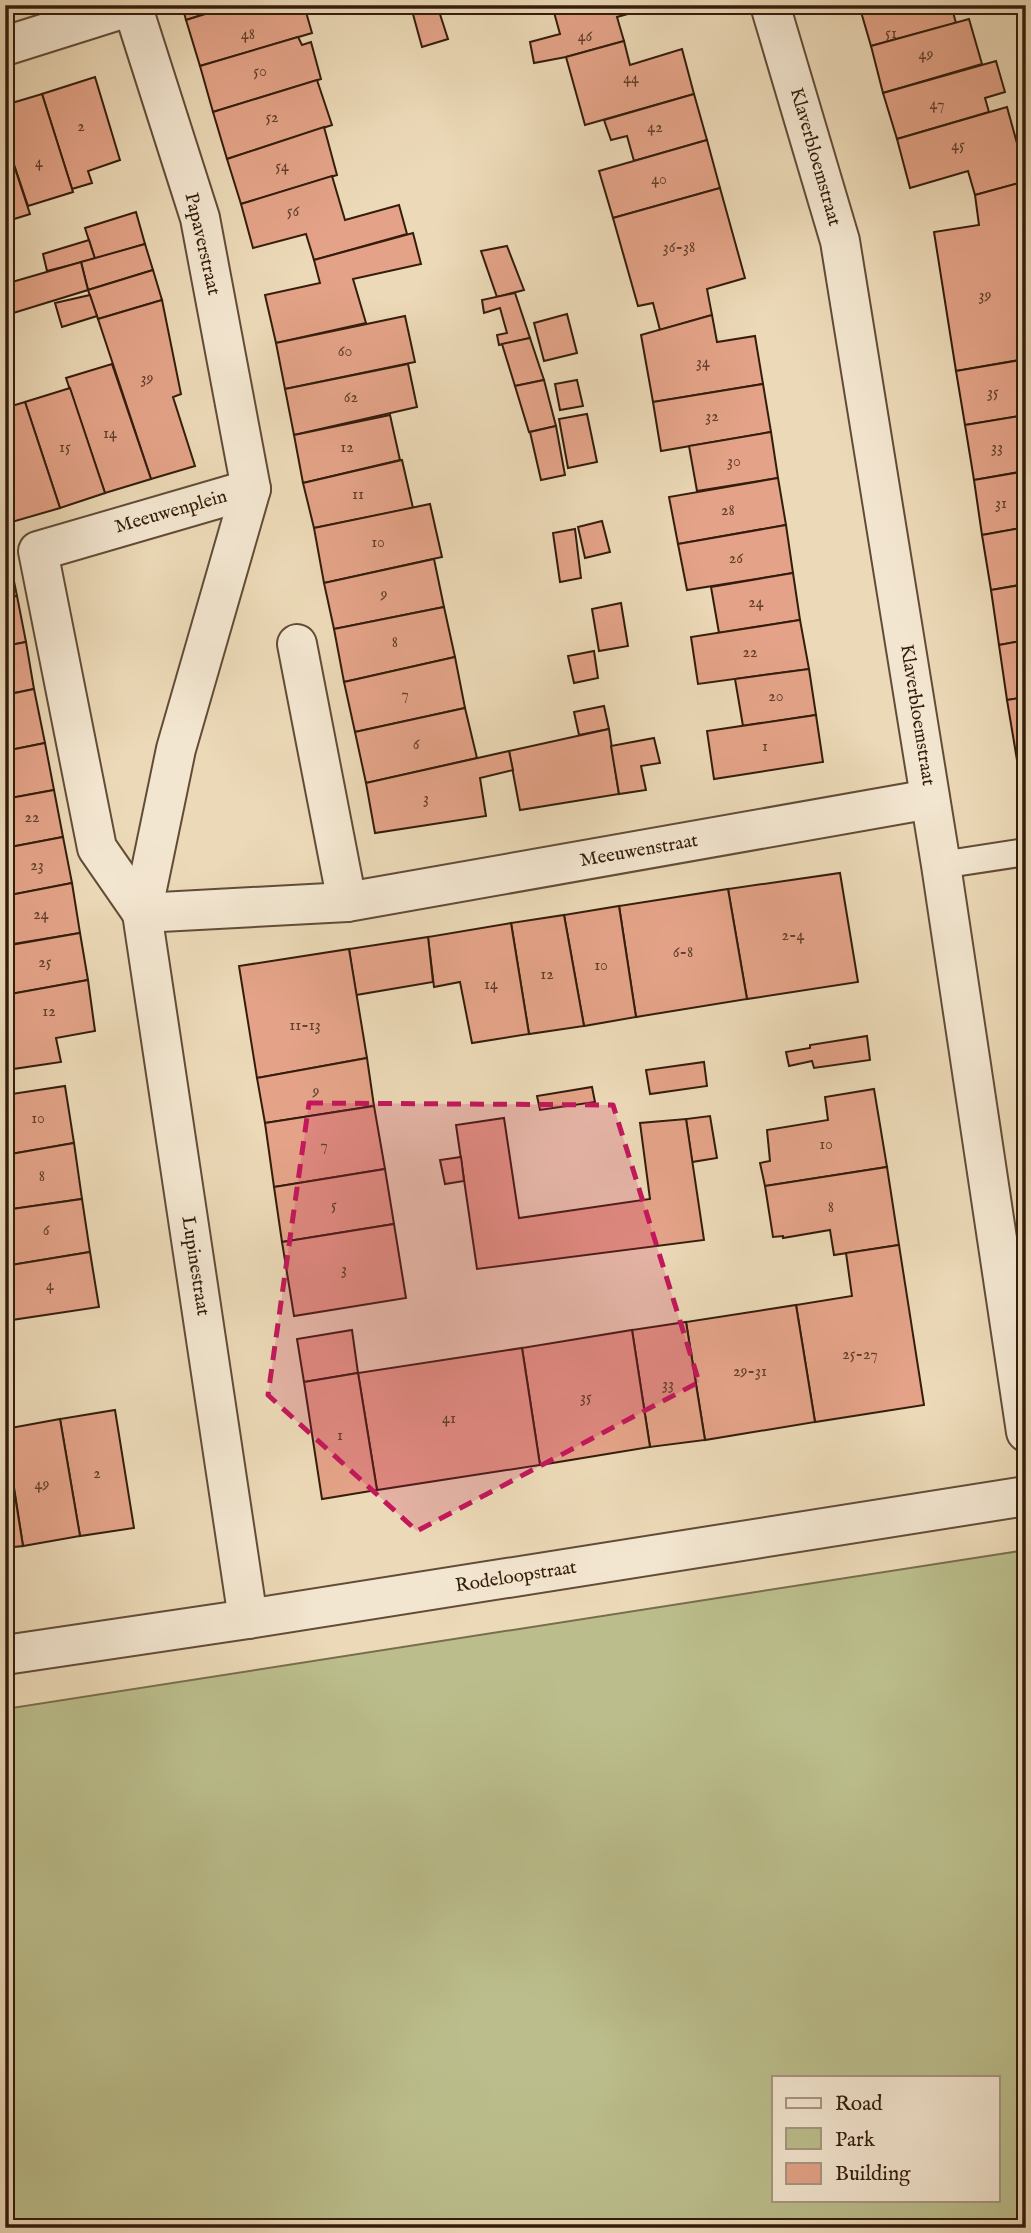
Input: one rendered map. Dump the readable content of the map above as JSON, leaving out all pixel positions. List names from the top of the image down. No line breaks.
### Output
{"streets":{"street":["Klaverbloemstraat","Papaverstraat","Meeuwenplein","Meeuwenstraat","Lupinestraat","Rodeloopstraat"]},"crossings":[["Klaverbloemstraat","Meeuwenstraat"],["Papaverstraat","Meeuwenplein"],["Meeuwenplein","Lupinestraat"],["Lupinestraat","Rodeloopstraat"]],"house_numbers":["51","48","46","49","50","44","47","52","2","42","45","4","54","40","56","36-38","39","60","34","39","35","62","32","14","15","12","33","30","11","31","28","10","26","9","24","8","22","7","20","6","1","3","22","23","24","2-4","6-8","25","10","12","14","12","11-13","9","10","10","7","8","5","8","6","3","4","25-27","29-31","33","35","41","1","2","49"],"legend":["Road","Park","Building"]}
